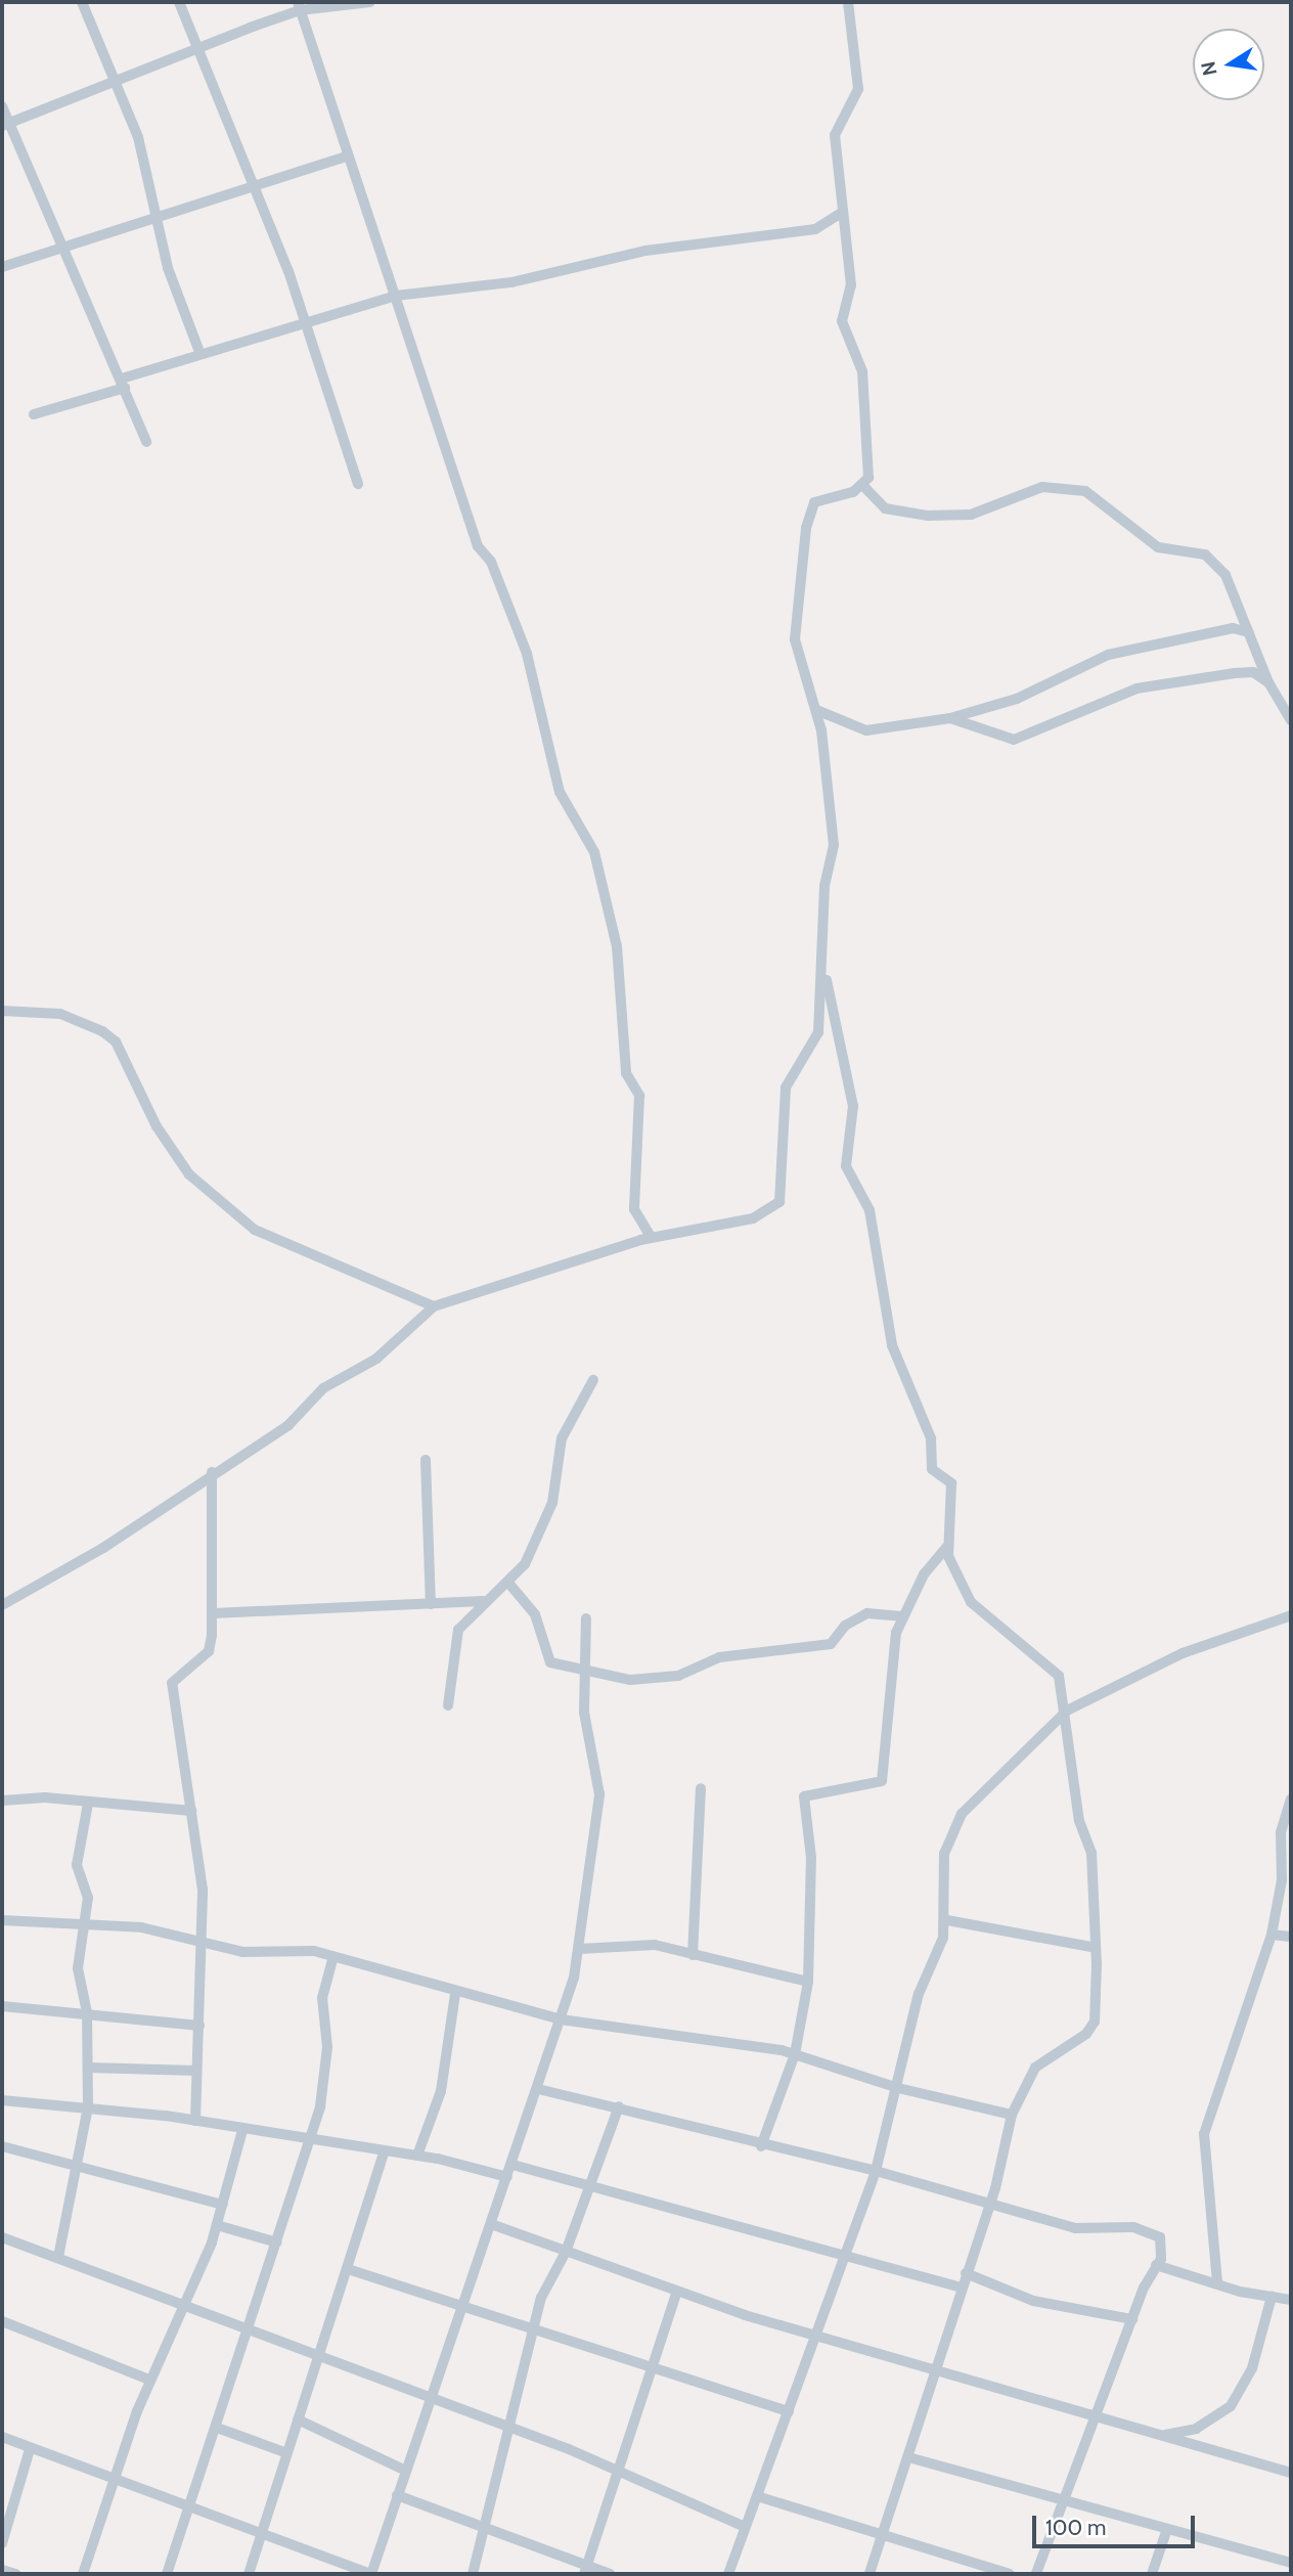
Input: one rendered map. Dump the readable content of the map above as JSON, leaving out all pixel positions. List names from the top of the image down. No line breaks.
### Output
{"scale_bar":"100 m","north":"left"}
